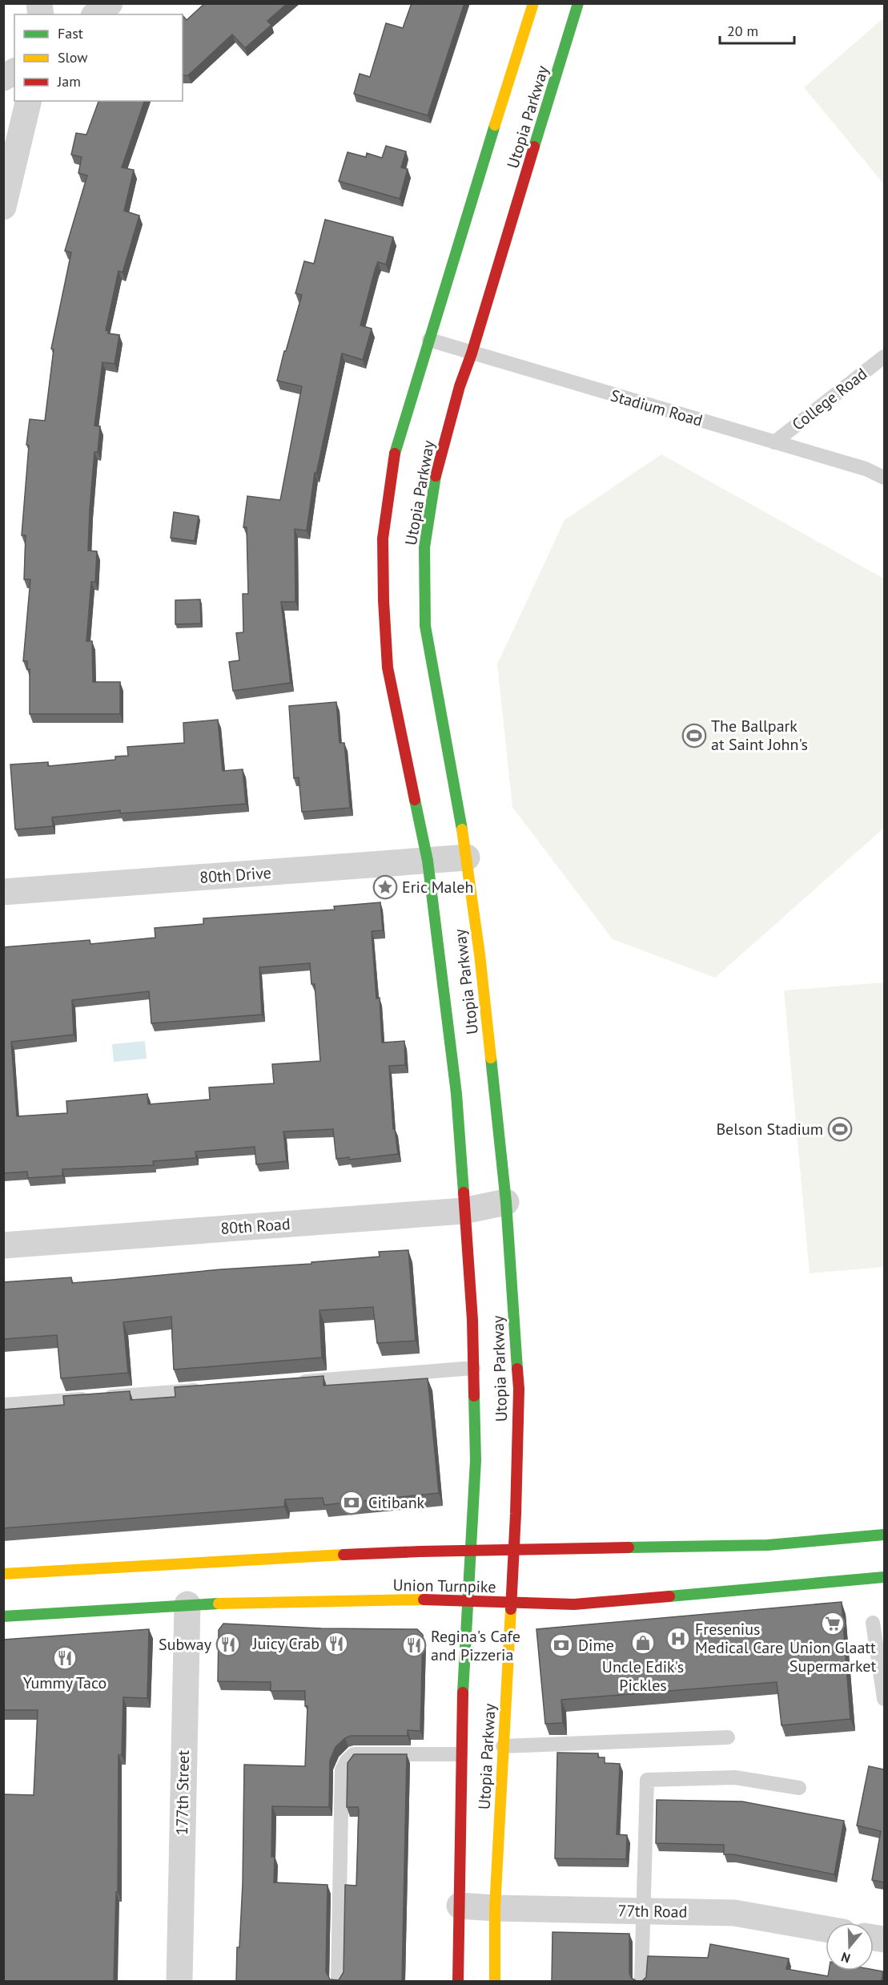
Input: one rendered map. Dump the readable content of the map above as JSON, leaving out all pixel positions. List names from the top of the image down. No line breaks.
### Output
{"streets":{"main road":["Utopia Parkway","Union Turnpike"],"street":["80th Drive","80th Road","177th Street","77th Road"],"lane":["College Road","Stadium Road"]},"crossings":[["Utopia Parkway","Stadium Road"],["Utopia Parkway","80th Drive"],["Utopia Parkway","80th Road"],["Utopia Parkway","Union Turnpike"],["Utopia Parkway","77th Road"],["College Road","Stadium Road"],["Union Turnpike","177th Street"]],"places":{"sports":["The Ballpark at Saint John's","Belson Stadium"],"place":["Eric Maleh"],"bank":["Citibank","Dime"],"supermarket":["Union Glaatt Supermarket"],"hospital":["Fresenius Medical Care"],"shop":["Uncle Edik's Pickles"],"restaurant":["Juicy Crab","Subway","Regina's Cafe and Pizzeria","Yummy Taco"]},"legend":["Fast","Slow","Jam"],"scale_bar":"20 m","north":"bottom"}
